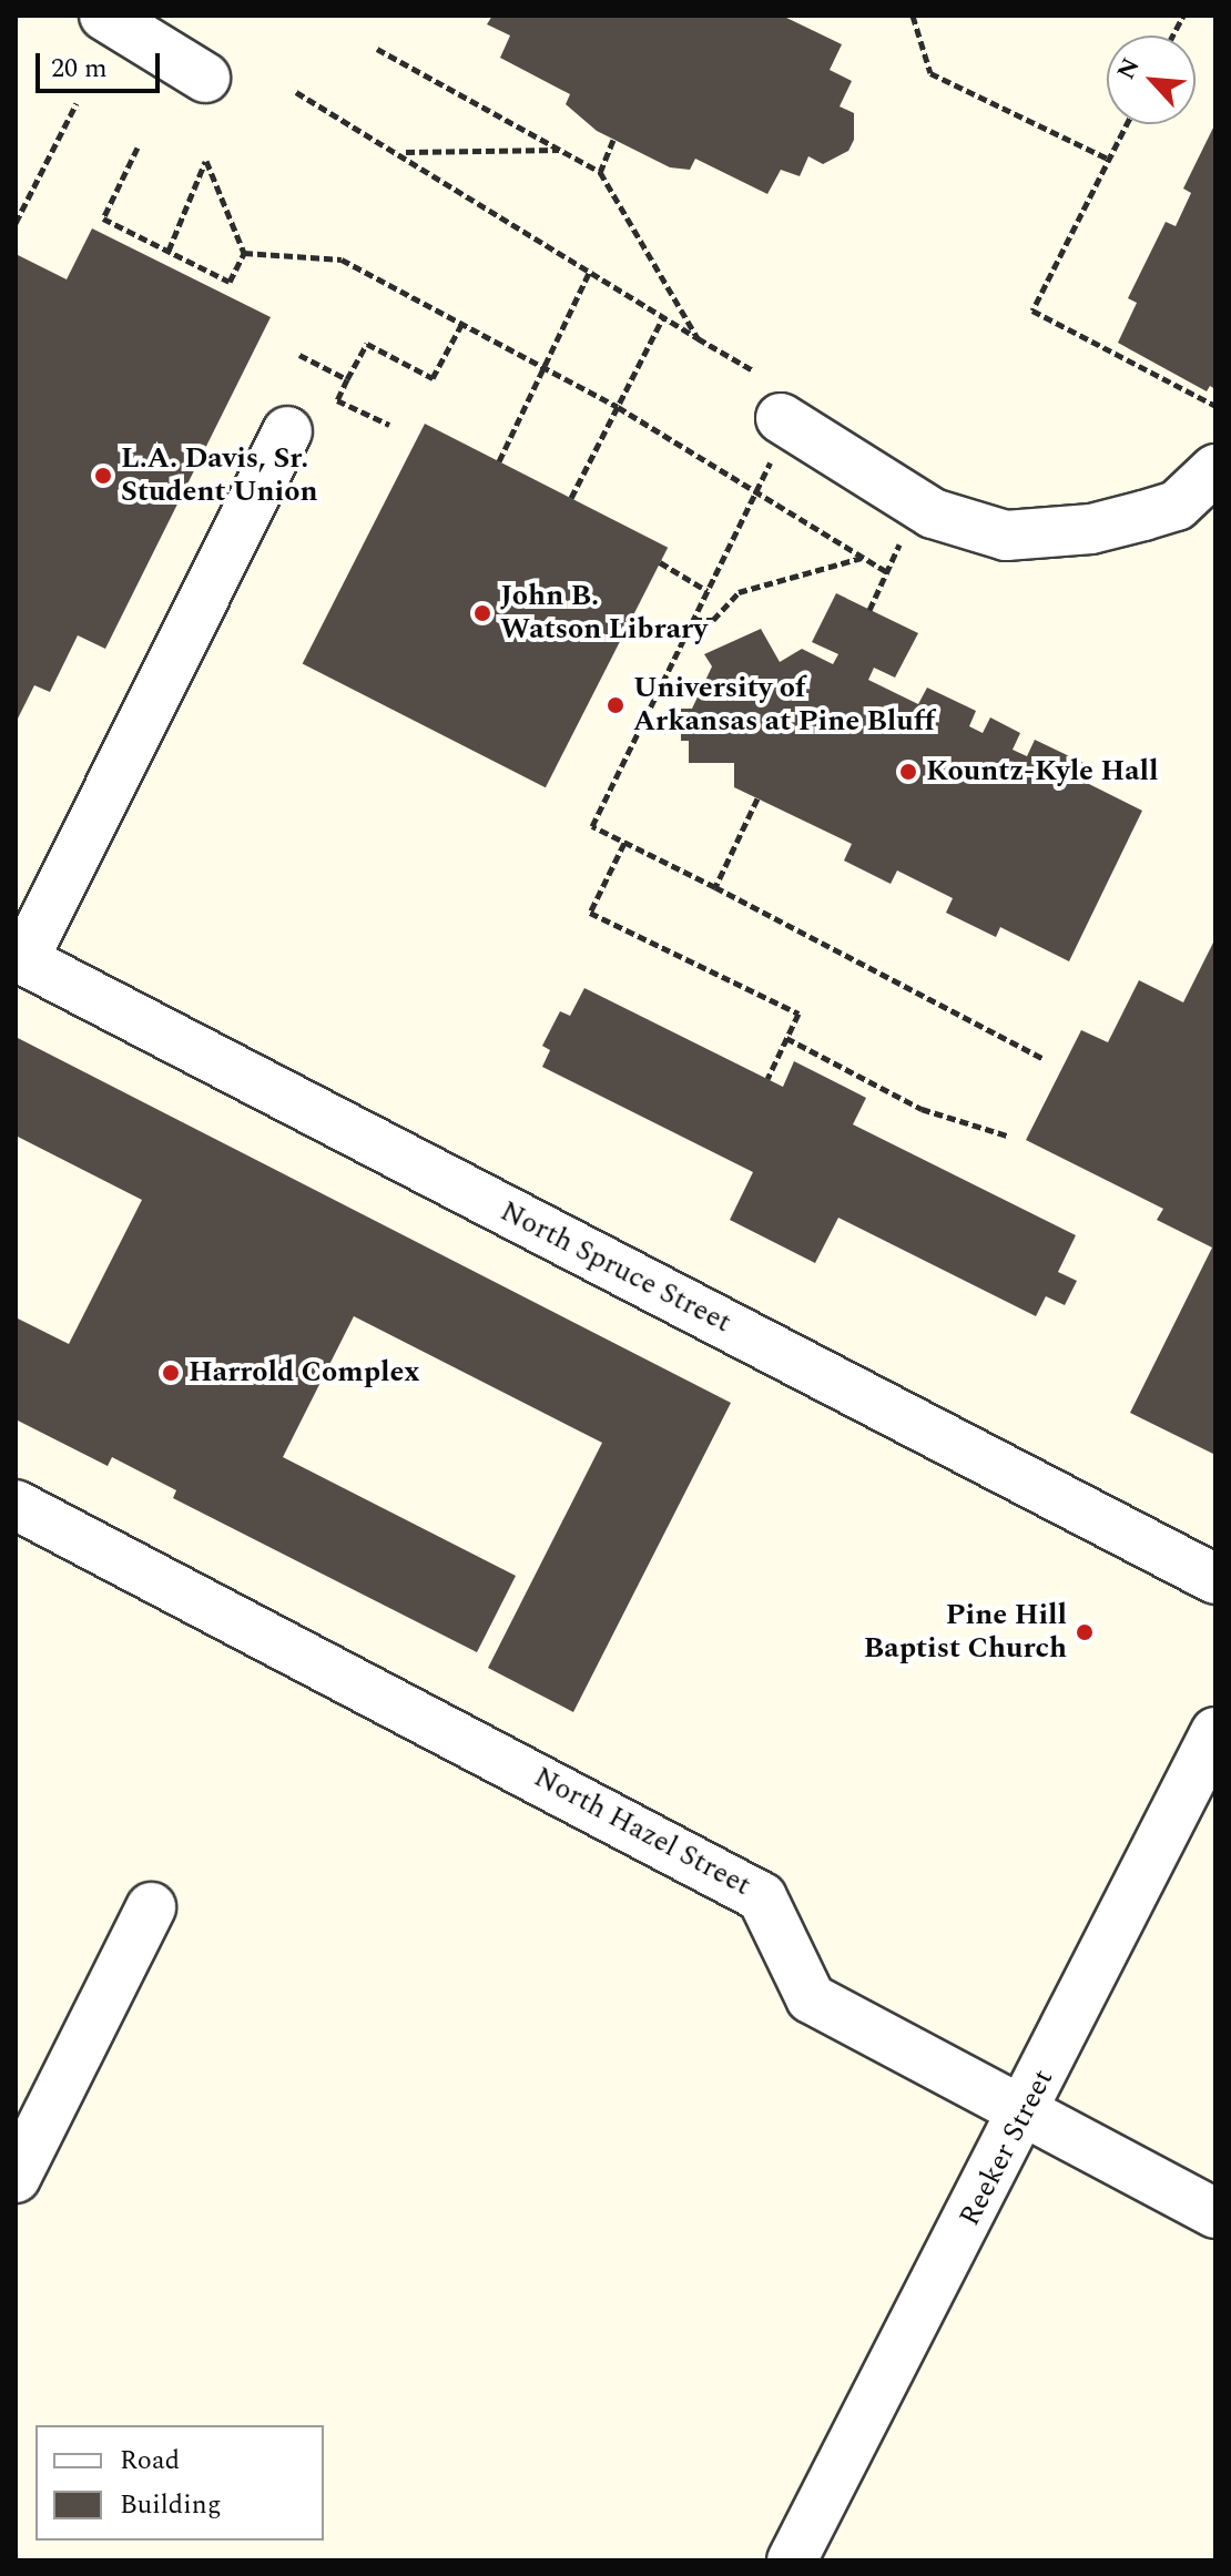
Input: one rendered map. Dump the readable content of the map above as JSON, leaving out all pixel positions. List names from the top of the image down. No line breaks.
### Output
{"streets":{"street":["North Spruce Street","North Hazel Street","Reeker Street"]},"crossings":[["North Hazel Street","Reeker Street"]],"places":["L.A. Davis, Sr. Student Union","John B. Watson Library","University of Arkansas at Pine Bluff","Kountz-Kyle Hall","Harrold Complex","Pine Hill Baptist Church"],"legend":["Road","Building"],"scale_bar":"20 m","north":"top left"}
